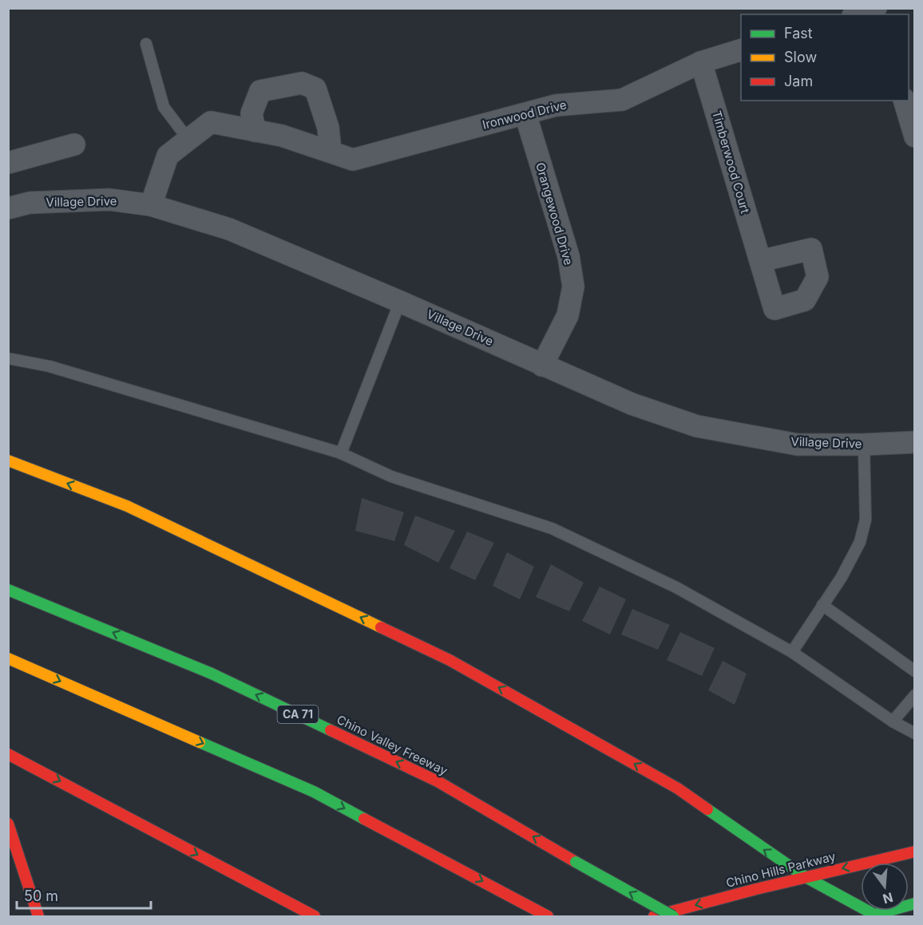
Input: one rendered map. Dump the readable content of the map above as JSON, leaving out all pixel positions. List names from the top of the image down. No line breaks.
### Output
{"streets":{"main road":["CA 71","Chino Valley Freeway","Chino Hills Parkway"],"street":["Ironwood Drive","Timberwood Court","Village Drive","Orangewood Drive"]},"crossings":[["Ironwood Drive","Timberwood Court"],["Ironwood Drive","Village Drive"],["Ironwood Drive","Orangewood Drive"],["Village Drive","Orangewood Drive"]],"one_way":["Chino Hills Parkway"],"legend":["Fast","Slow","Jam"],"scale_bar":"50 m","north":"bottom"}
